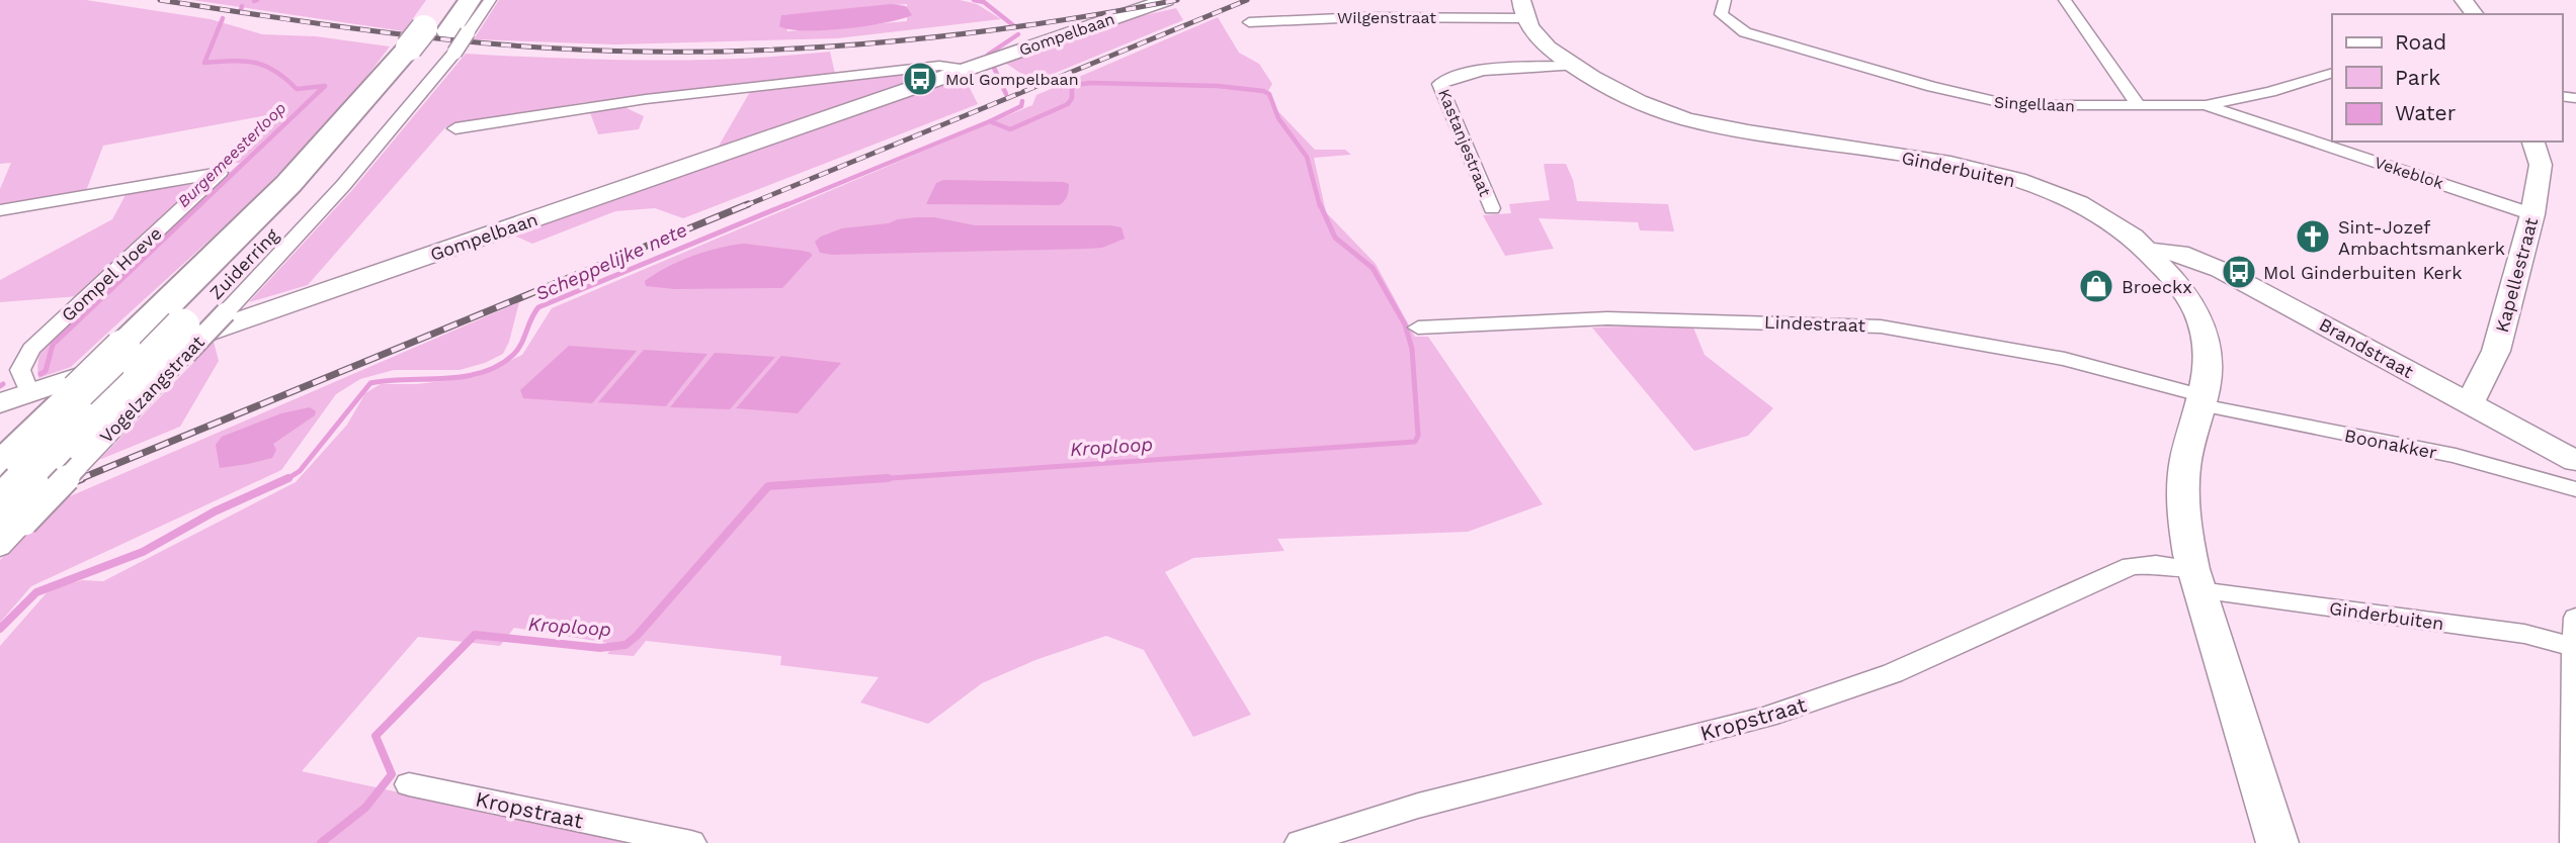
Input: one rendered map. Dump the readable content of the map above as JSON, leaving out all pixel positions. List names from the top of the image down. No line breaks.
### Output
{"streets":{"highway":["Zuiderring"],"street":["Wilgenstraat","Gompelbaan","Singellaan","Kastanjestraat","Ginderbuiten","Vekeblok","Gompel Hoeve","Kapellestraat","Lindestraat","Brandstraat","Vogelzangstraat","Boonakker","Kropstraat"]},"crossings":[["Wilgenstraat","Ginderbuiten"],["Gompelbaan","Gompel Hoeve"],["Singellaan","Vekeblok"],["Kastanjestraat","Ginderbuiten"],["Ginderbuiten","Lindestraat"],["Ginderbuiten","Brandstraat"],["Ginderbuiten","Boonakker"],["Ginderbuiten","Kropstraat"],["Vekeblok","Kapellestraat"],["Zuiderring","Vogelzangstraat"],["Kapellestraat","Brandstraat"],["Lindestraat","Boonakker"]],"water":["Burgemeesterloop","Scheppelijke nete","Kroploop"],"places":{"bus stop":["Mol Gompelbaan","Mol Ginderbuiten Kerk"],"church":["Sint-Jozef Ambachtsmankerk"],"shop":["Broeckx"]},"legend":["Road","Park","Water"]}
